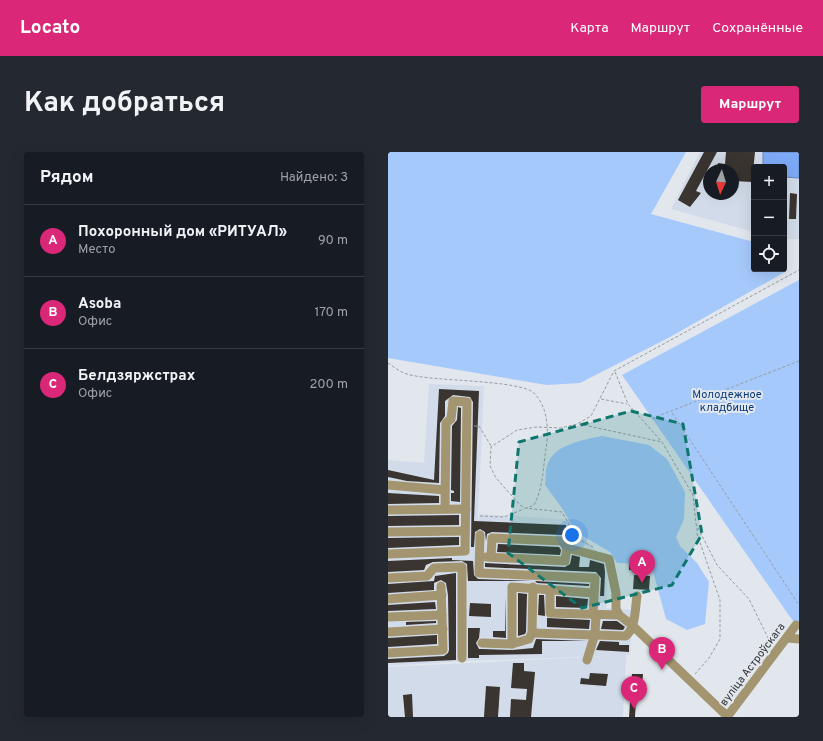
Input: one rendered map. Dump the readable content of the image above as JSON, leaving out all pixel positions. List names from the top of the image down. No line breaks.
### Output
{"streets":{"street":["вуліца Астроўскага"]},"parks":["Молодежное кладбище"],"north":"bottom","page":{"header":"Locato","nav":["Карта","Маршрут","Сохранённые"],"title":"Как добраться","buttons":"Маршрут","heading":["Рядом","Найдено: 3"],"map_buttons":["+","−"],"list":[{"mark":"A","name":"Похоронный дом «РИТУАЛ»","note":"Место","value":"90 m"},{"mark":"B","name":"Asoba","note":"Офис","value":"170 m"},{"mark":"C","name":"Белдзяржстрах","note":"Офис","value":"200 m"}],"pins":["A","B","C"]}}
